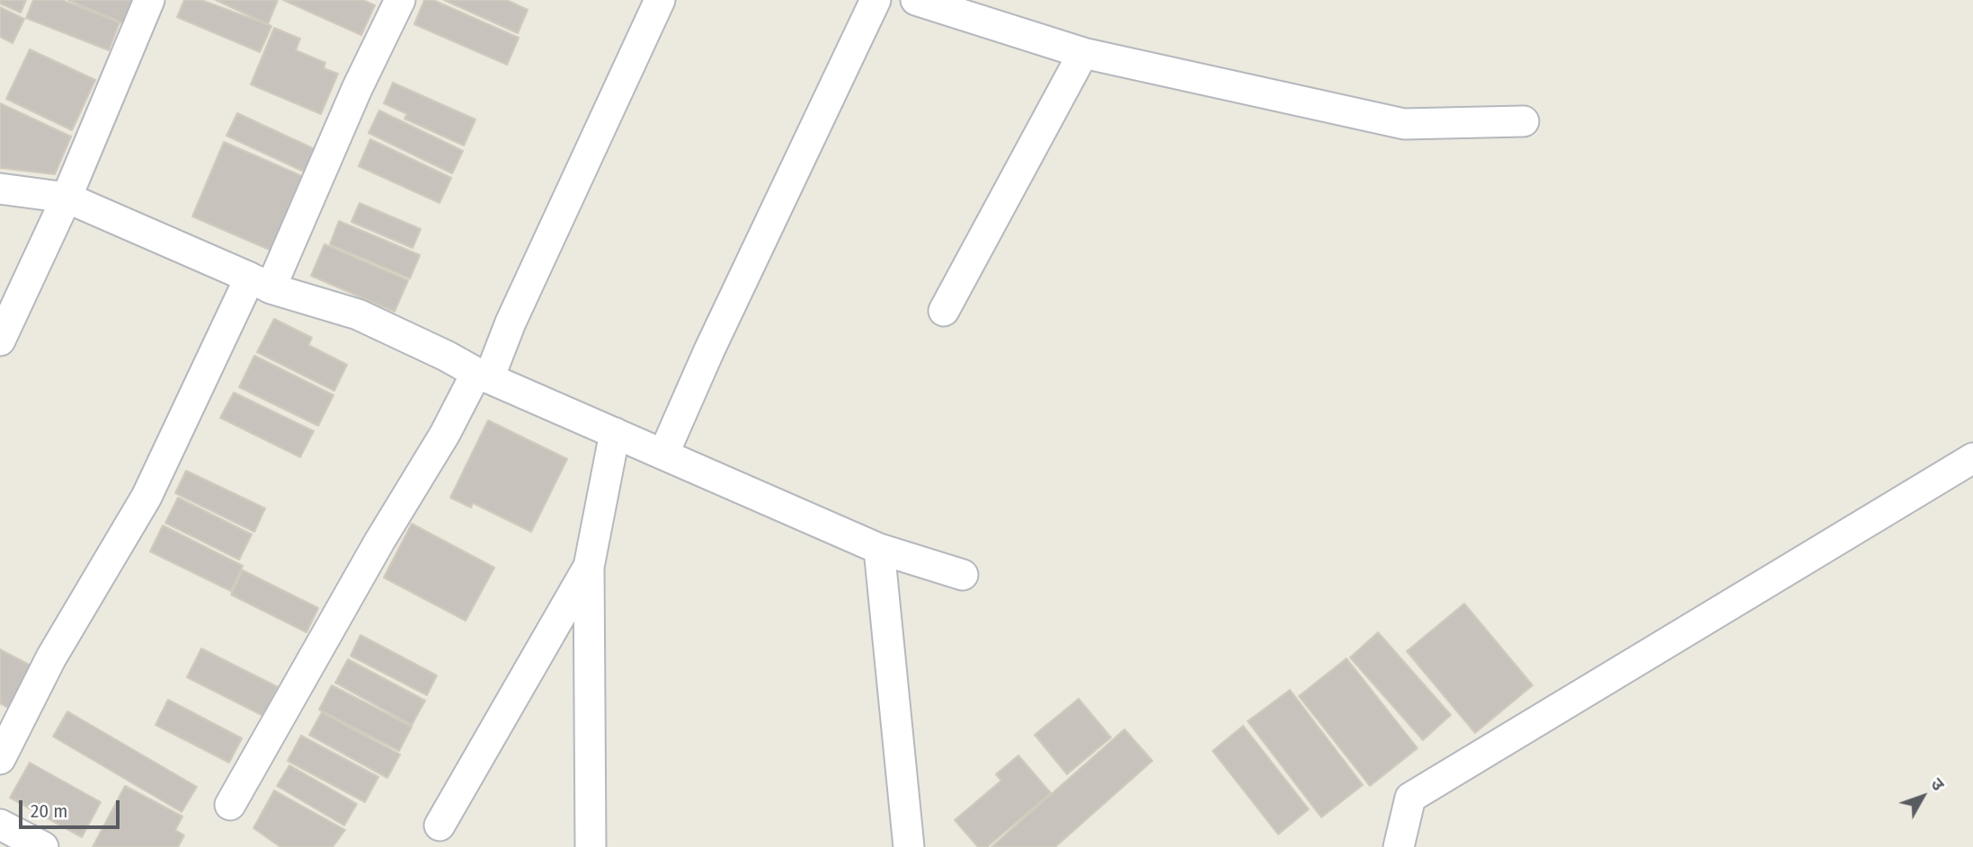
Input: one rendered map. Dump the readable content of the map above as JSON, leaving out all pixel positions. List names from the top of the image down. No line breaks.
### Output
{"scale_bar":"20 m","north":"top right"}
